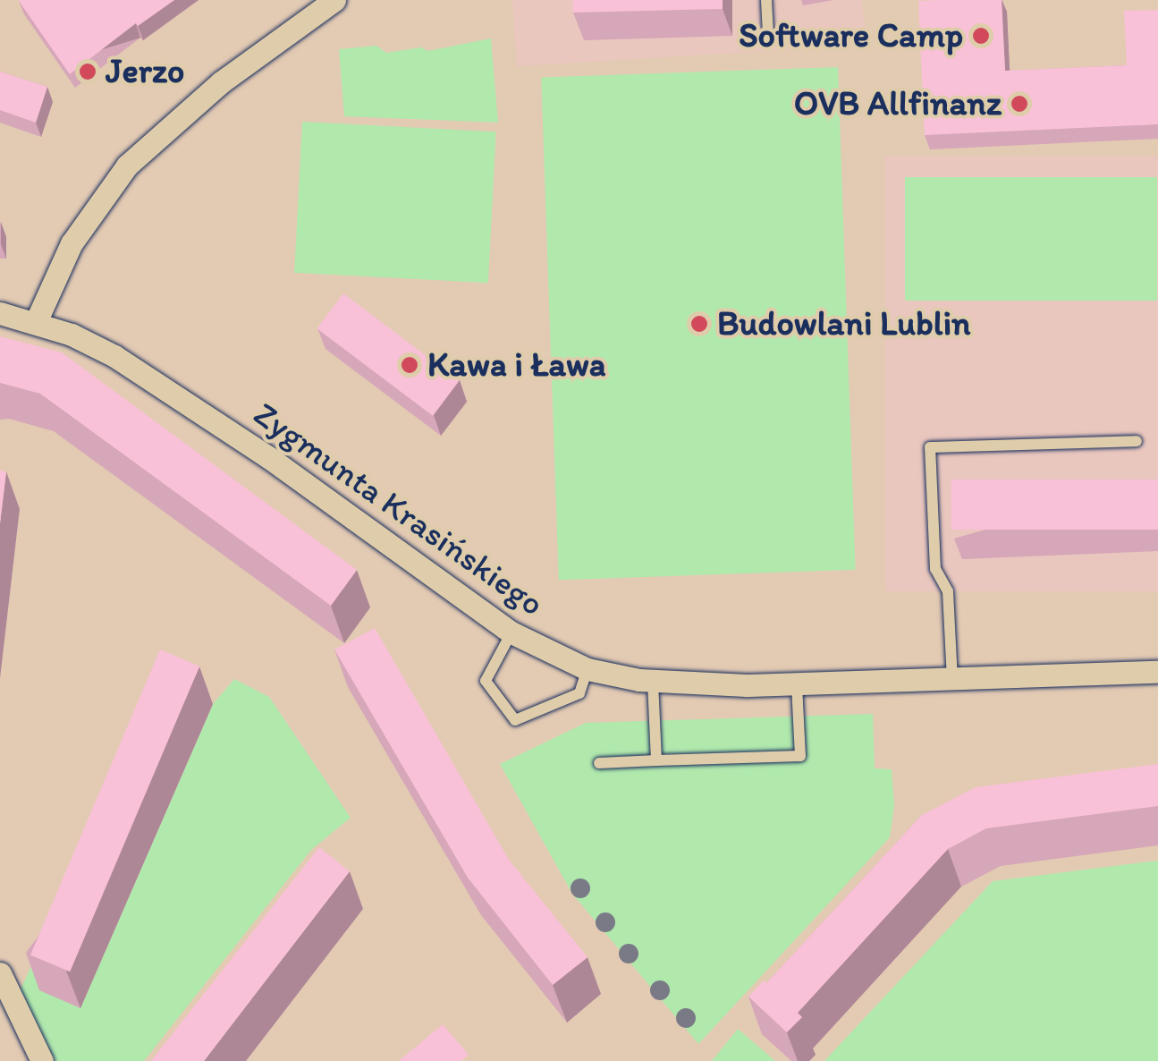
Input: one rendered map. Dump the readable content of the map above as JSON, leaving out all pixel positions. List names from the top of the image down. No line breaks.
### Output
{"streets":{"street":["Zygmunta Krasińskiego"]},"places":["Software Camp","Jerzo","OVB Allfinanz","Budowlani Lublin","Kawa i Ława"]}
